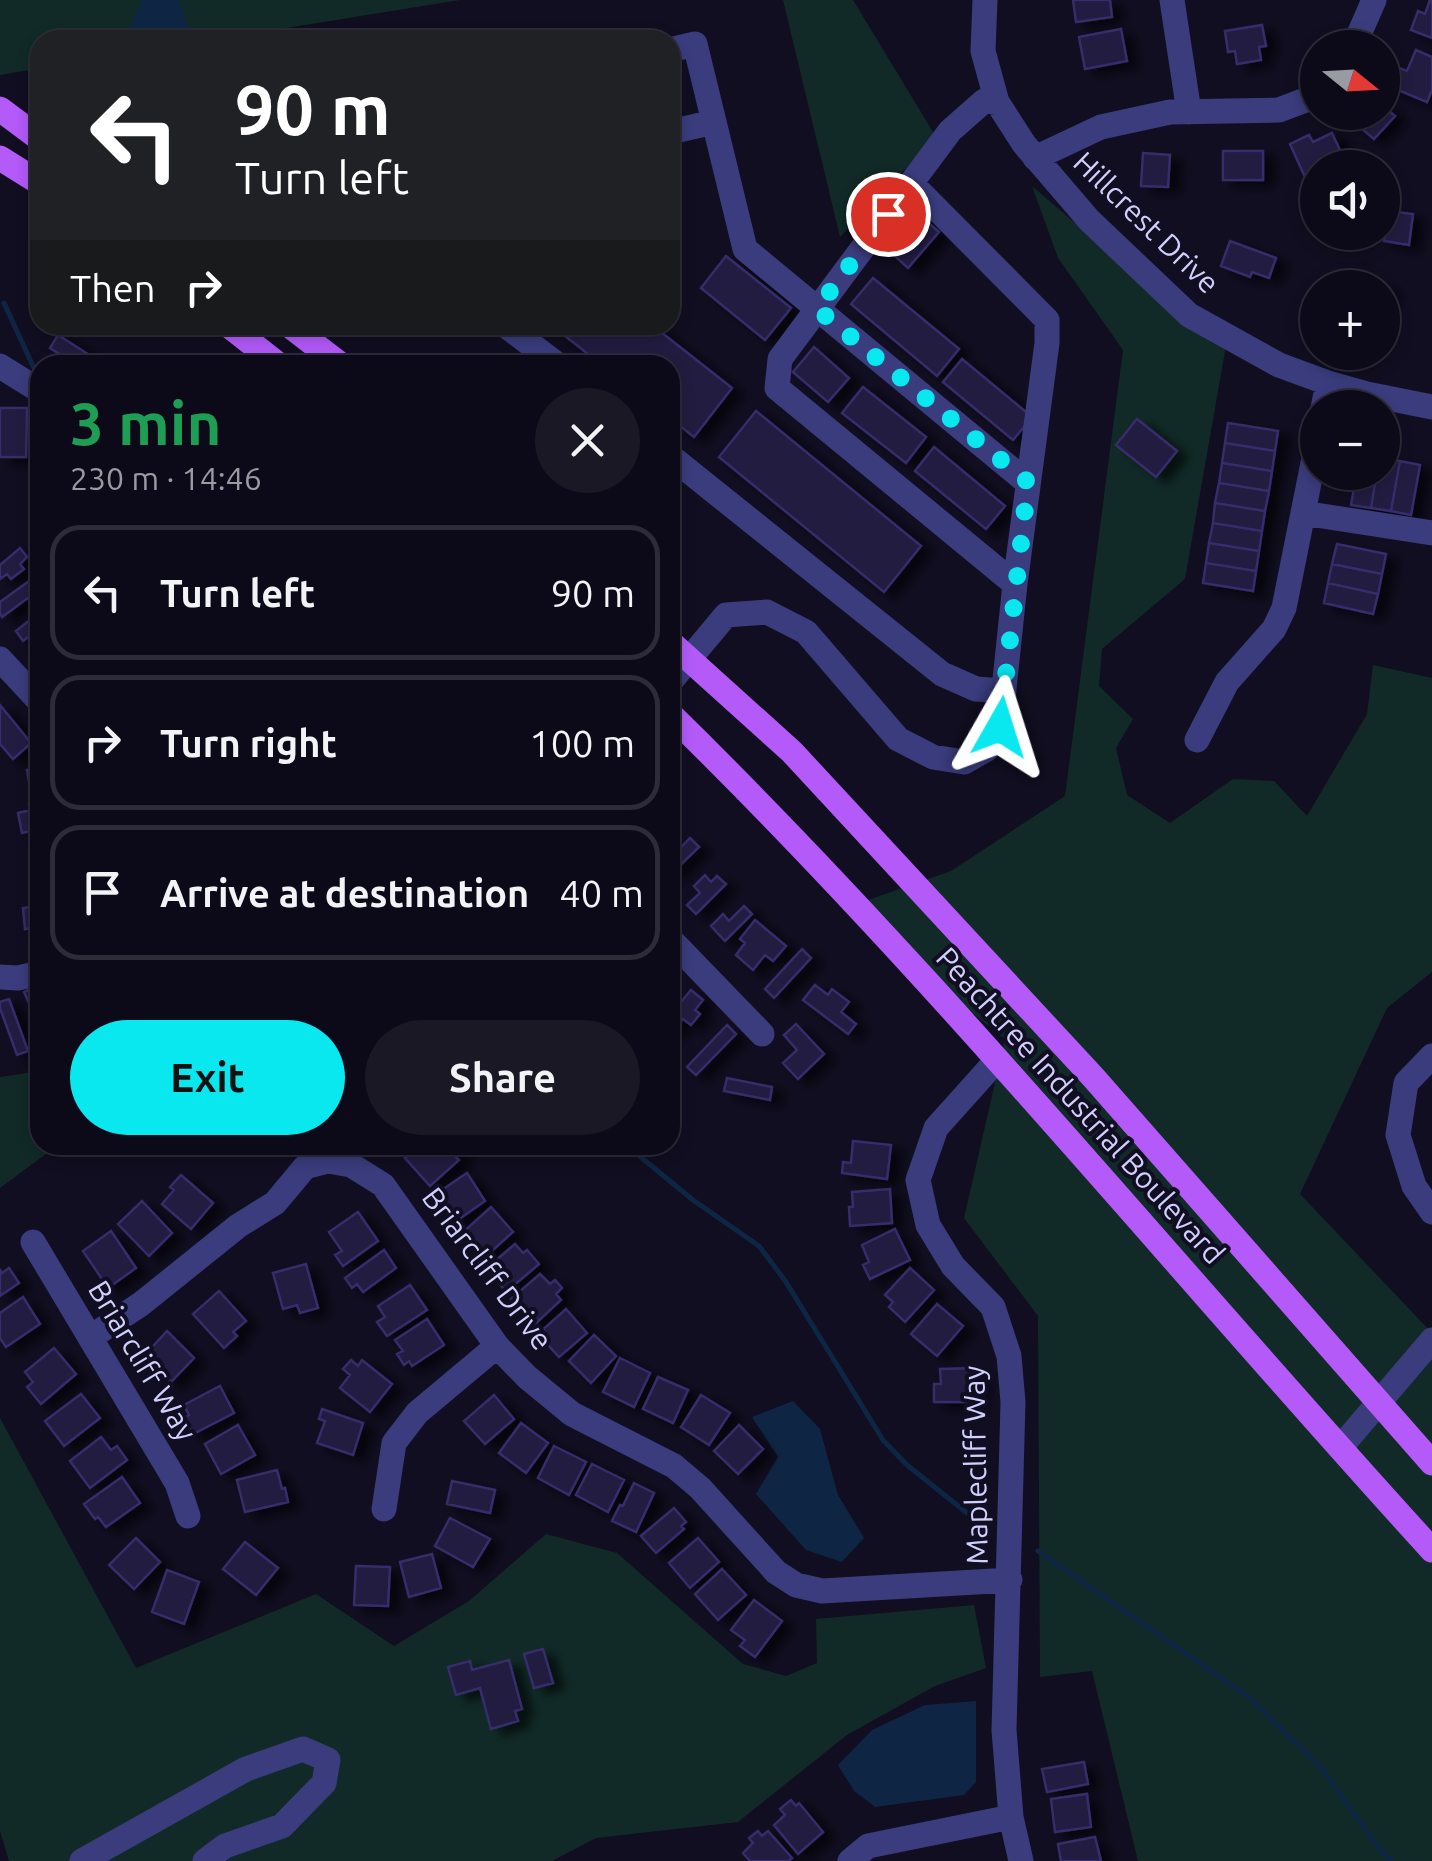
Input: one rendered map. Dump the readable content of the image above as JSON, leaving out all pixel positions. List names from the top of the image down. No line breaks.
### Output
{"streets":{"main road":["Peachtree Industrial Boulevard"],"street":["Hillcrest Drive","Briarcliff Drive","Briarcliff Way","Maplecliff Way"]},"crossings":[["Peachtree Industrial Boulevard","Maplecliff Way"],["Briarcliff Drive","Briarcliff Way"],["Briarcliff Drive","Maplecliff Way"]],"north":"right","page":{"map_buttons":["+","−"],"turn":["90 m","Turn left"],"then":"Then","heading":["3 min","230 m · 14:46"],"list":[{"name":"Turn left","value":"90 m"},{"name":"Turn right","value":"100 m"},{"name":"Arrive at destination","value":"40 m"}],"buttons":["Exit","Share"]}}
